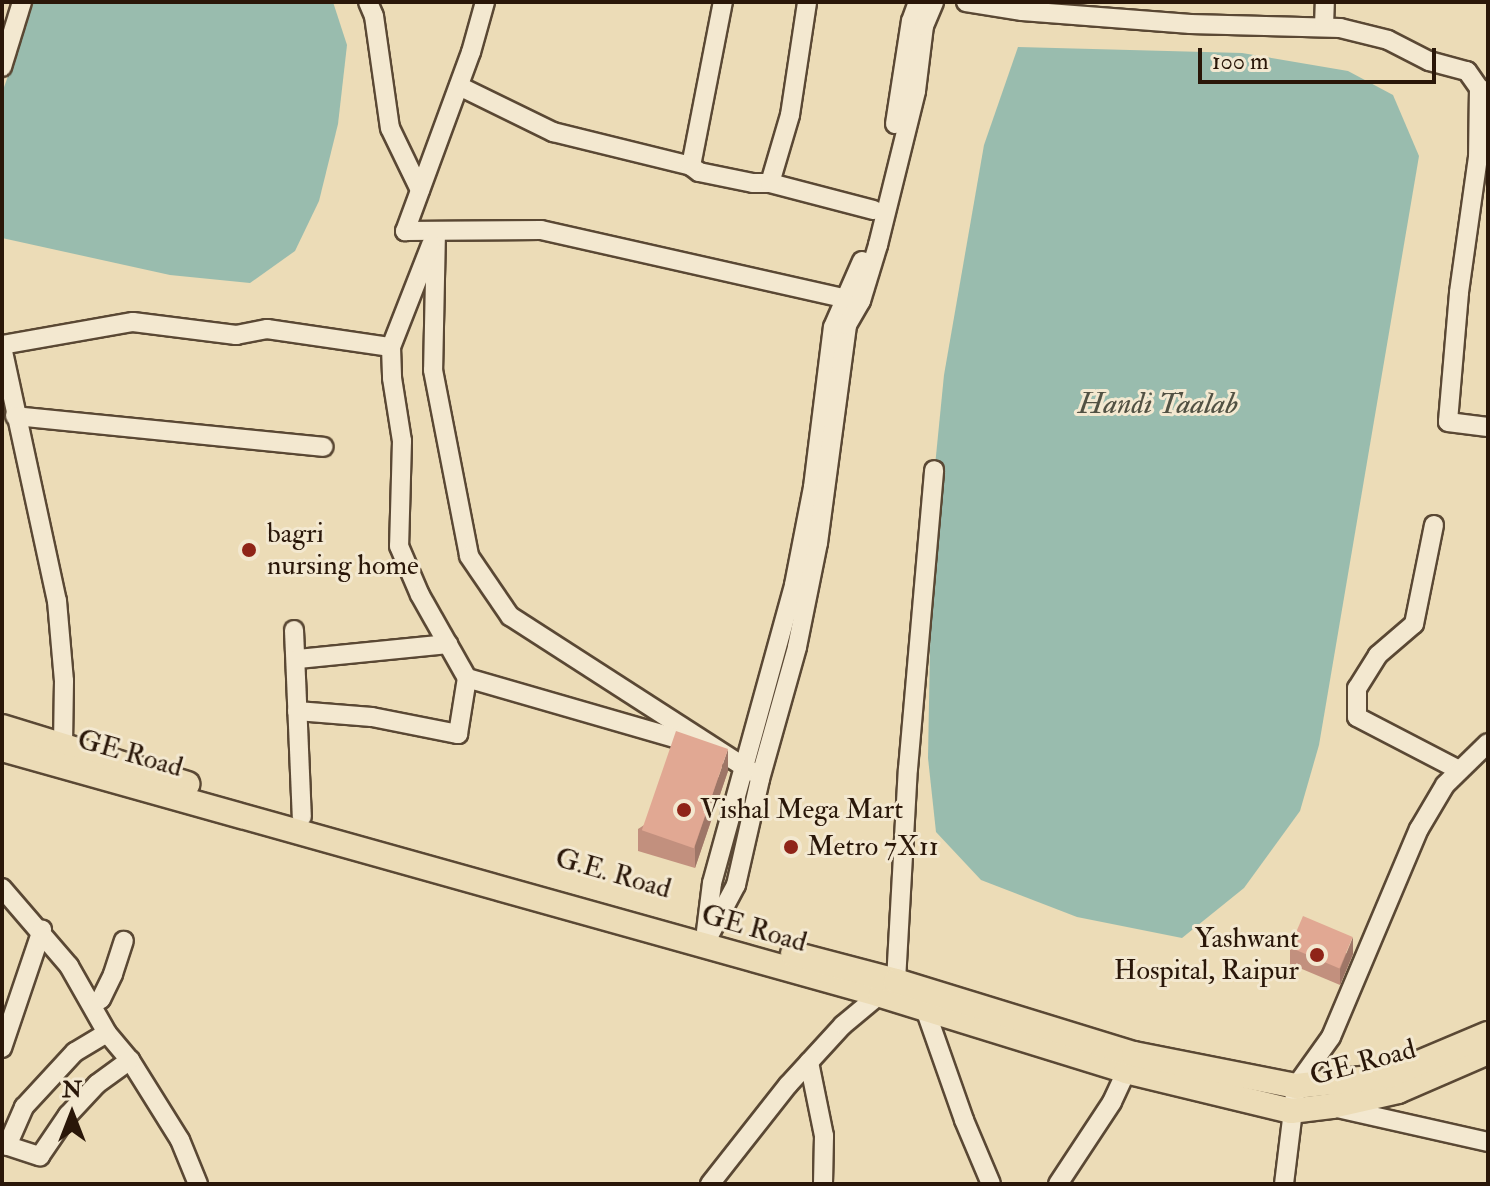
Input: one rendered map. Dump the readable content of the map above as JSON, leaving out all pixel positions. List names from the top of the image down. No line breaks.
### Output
{"streets":{"main road":["GE Road","G.E. Road"]},"crossings":[["GE Road","G.E. Road"]],"water":["Handi Taalab"],"places":["bagri nursing home","Vishal Mega Mart","Metro 7X11","Yashwant Hospital, Raipur"],"scale_bar":"100 m","north":"top"}
